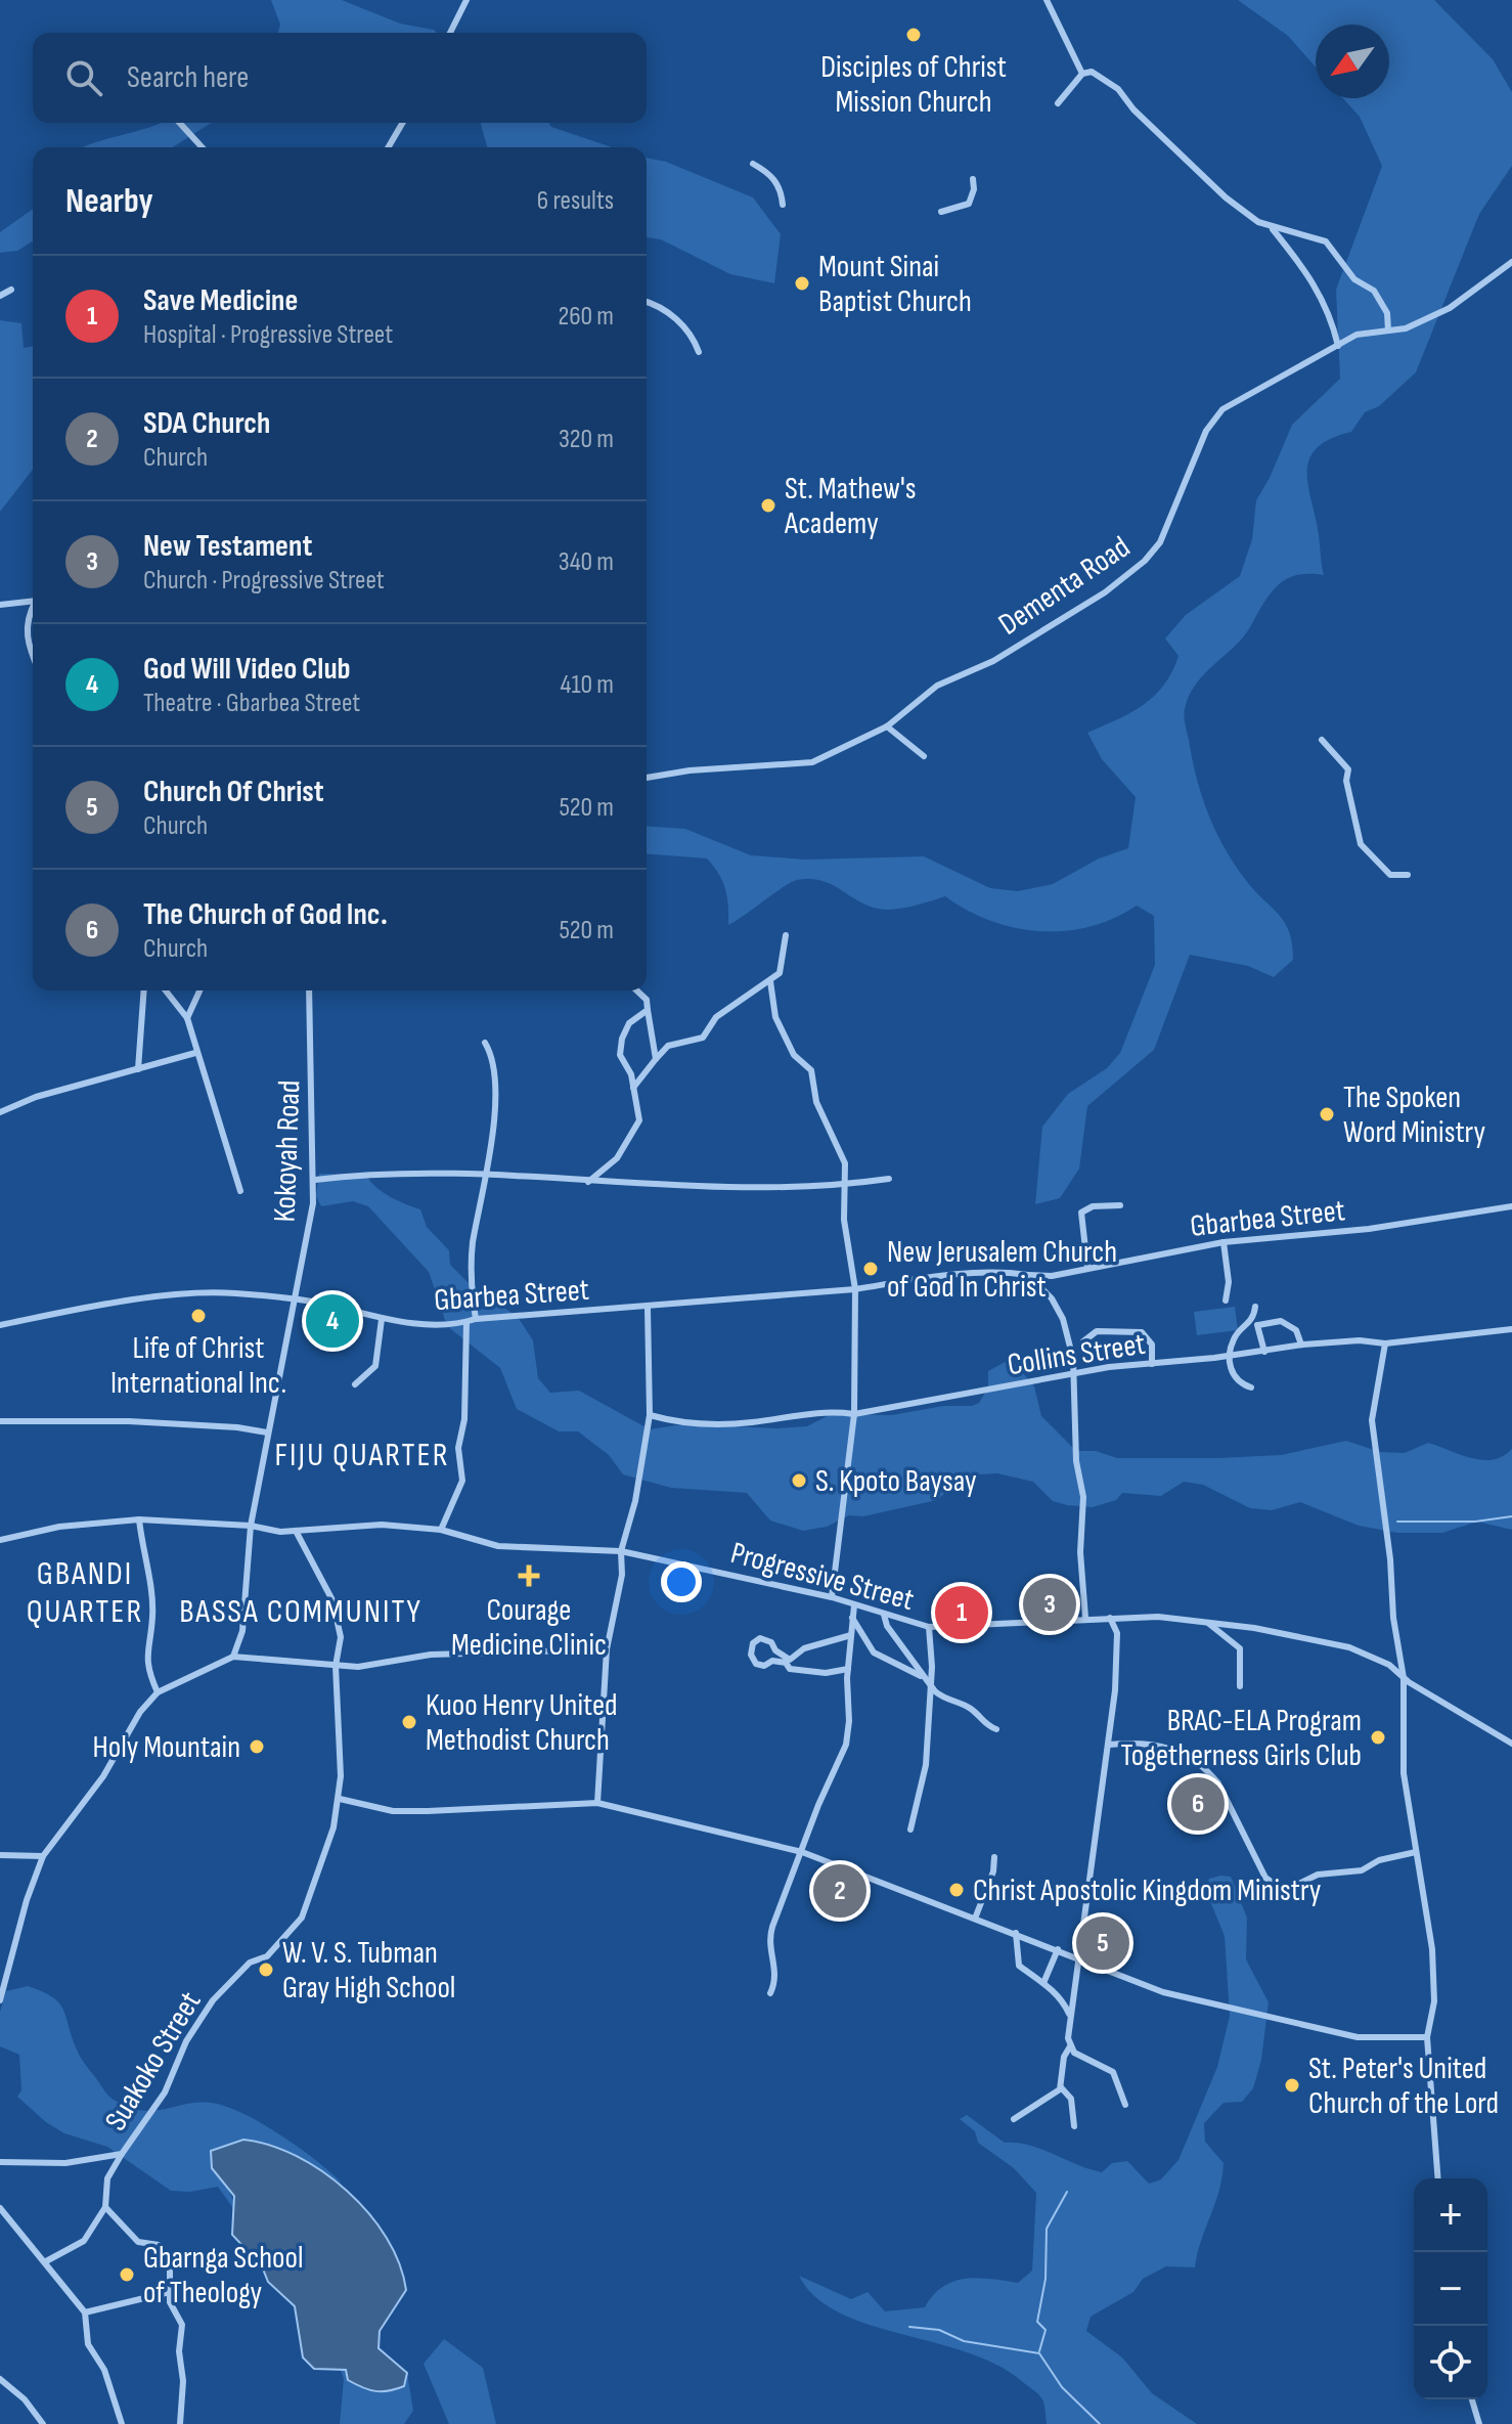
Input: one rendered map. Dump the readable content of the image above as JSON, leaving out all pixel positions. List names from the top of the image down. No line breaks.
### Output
{"streets":{"street":["Dementa Road","Kokoyah Road","Gbarbea Street","Collins Street","Progressive Street","Suakoko Street"]},"crossings":[["Kokoyah Road","Gbarbea Street"],["Kokoyah Road","Progressive Street"],["Progressive Street","Suakoko Street"]],"districts":["FIJU QUARTER","GBANDI QUARTER","BASSA COMMUNITY"],"places":{"other":["Disciples of Christ Mission Church","Mount Sinai Baptist Church","St. Mathew's Academy","The Spoken Word Ministry","New Jerusalem Church of God In Christ","Life of Christ International Inc.","S. Kpoto Baysay","Kuoo Henry United Methodist Church","BRAC-ELA Program Togetherness Girls Club","Holy Mountain","Christ Apostolic Kingdom Ministry","W. V. S. Tubman Gray High School","St. Peter's United Church of the Lord","Gbarnga School of Theology"],"health":["Courage Medicine Clinic"]},"north":"bottom left","page":{"search":"Search here","heading":["Nearby","6 results"],"list":[{"mark":"1","name":"Save Medicine","note":"Hospital · Progressive Street","value":"260 m"},{"mark":"2","name":"SDA Church","note":"Church","value":"320 m"},{"mark":"3","name":"New Testament","note":"Church · Progressive Street","value":"340 m"},{"mark":"4","name":"God Will Video Club","note":"Theatre · Gbarbea Street","value":"410 m"},{"mark":"5","name":"Church Of Christ","note":"Church","value":"520 m"},{"mark":"6","name":"The Church of God Inc.","note":"Church","value":"520 m"}],"pins":["4","3","1","6","2","5"],"map_buttons":["+","−"]}}
